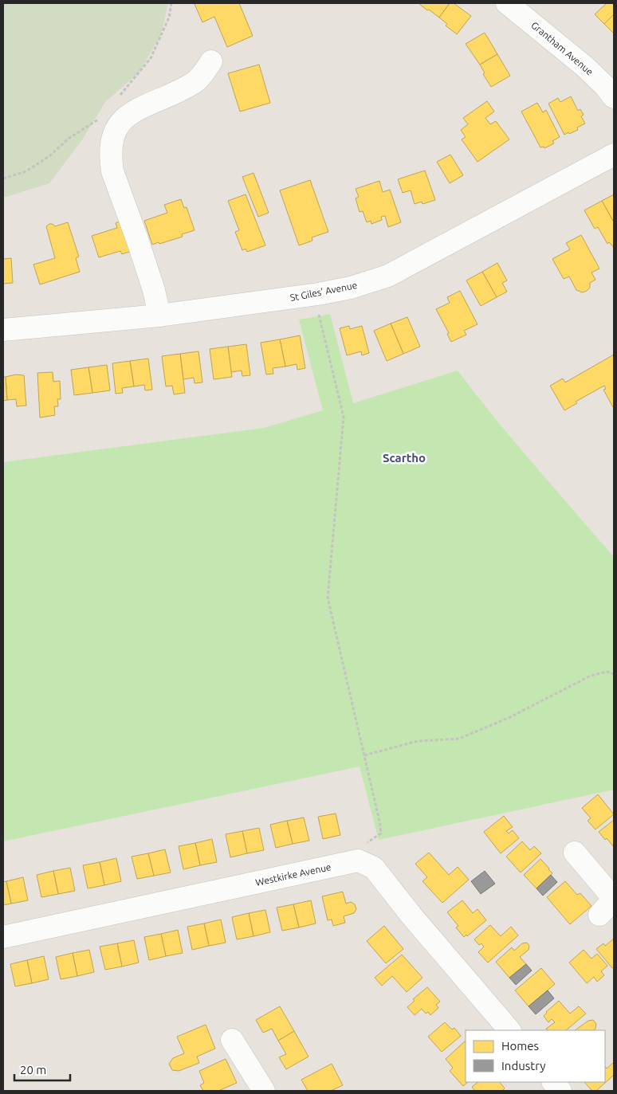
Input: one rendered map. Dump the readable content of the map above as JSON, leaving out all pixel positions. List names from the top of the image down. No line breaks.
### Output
{"streets":{"street":["Grantham Avenue","St Giles' Avenue","Westkirke Avenue"]},"districts":["Scartho"],"legend":["Homes","Industry"],"scale_bar":"20 m"}
